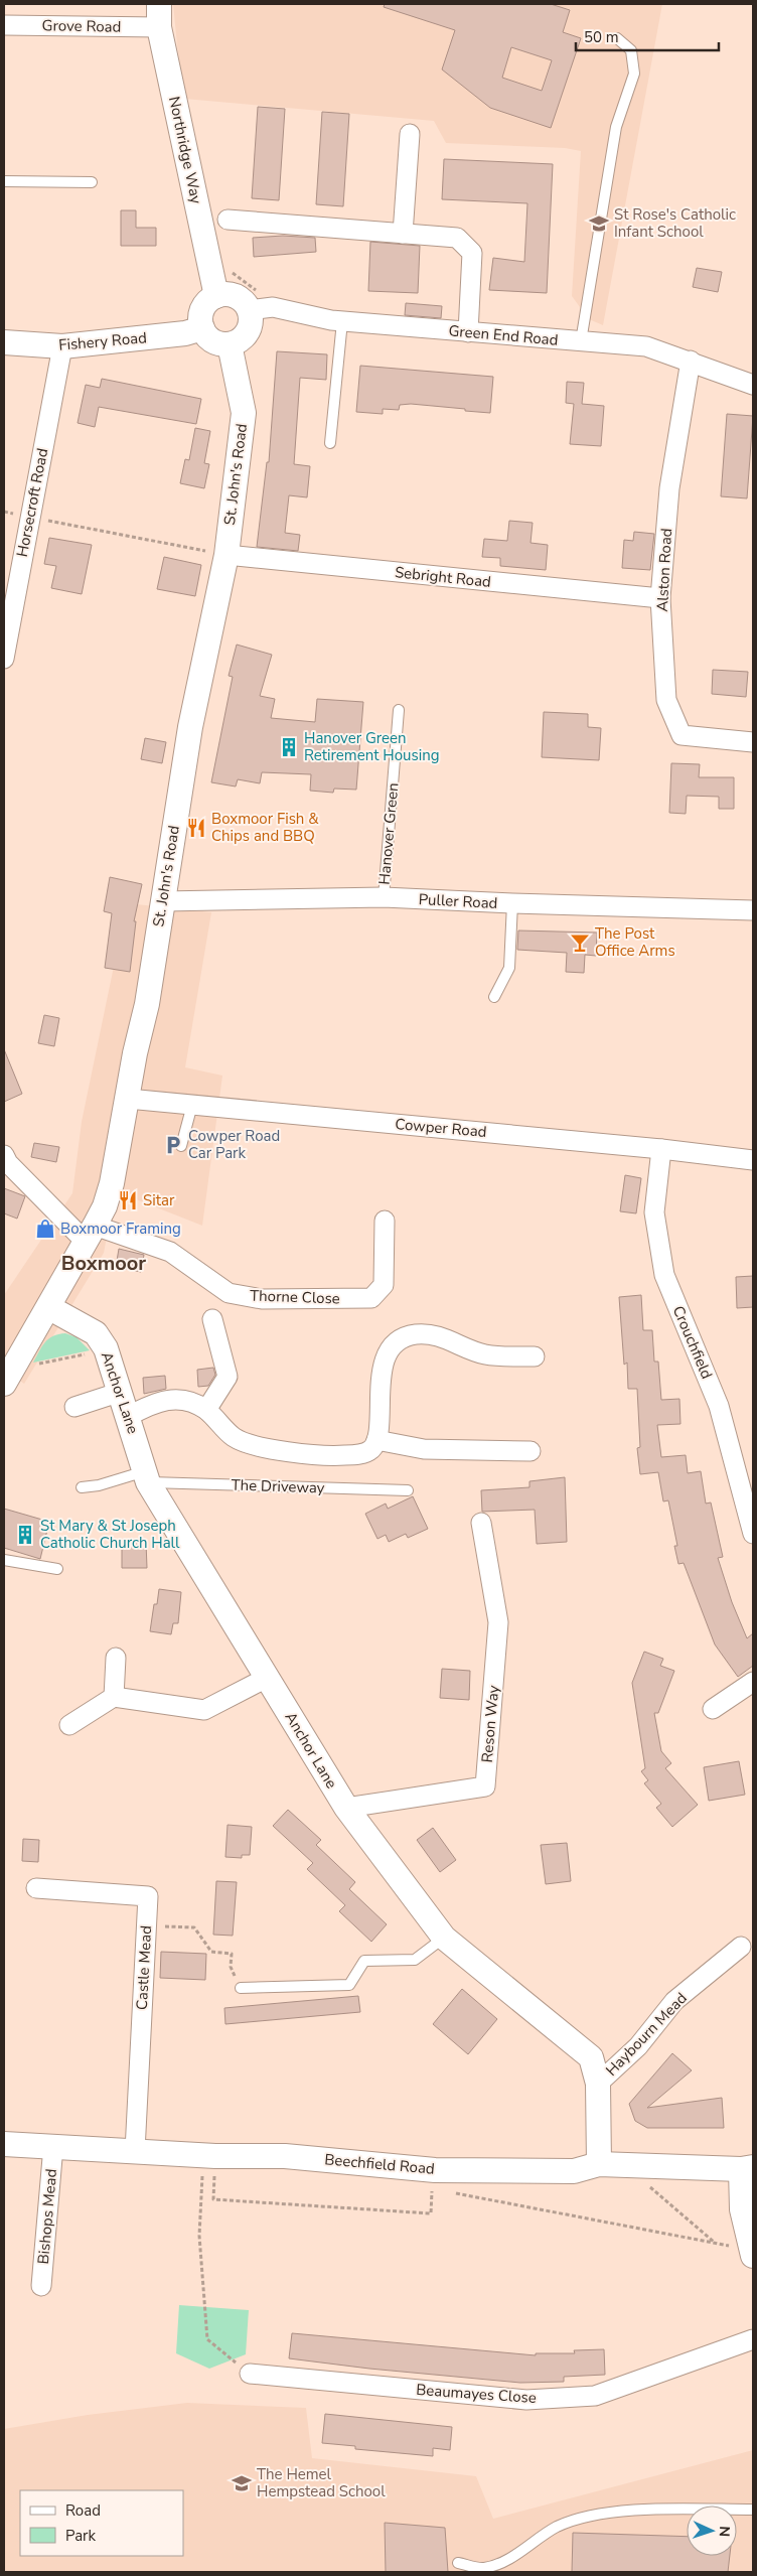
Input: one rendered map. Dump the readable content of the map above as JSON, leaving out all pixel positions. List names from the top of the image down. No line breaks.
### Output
{"streets":{"street":["Grove Road","Northridge Way","Green End Road","Fishery Road","St. John's Road","Horsecroft Road","Alston Road","Sebright Road","Puller Road","Cowper Road","Thorne Close","Crouchfield","Anchor Lane","Reson Way","Castle Mead","Haybourn Mead","Beechfield Road","Bishops Mead","Beaumayes Close"],"lane":["Hanover Green","The Driveway"]},"crossings":[["Grove Road","Northridge Way"],["Northridge Way","Green End Road"],["Northridge Way","Fishery Road"],["Northridge Way","St. John's Road"],["Green End Road","Fishery Road"],["Green End Road","St. John's Road"],["Green End Road","Alston Road"],["Fishery Road","St. John's Road"],["Fishery Road","Horsecroft Road"],["St. John's Road","Sebright Road"],["St. John's Road","Puller Road"],["St. John's Road","Cowper Road"],["St. John's Road","Thorne Close"],["St. John's Road","Anchor Lane"],["Alston Road","Sebright Road"],["Hanover Green","Puller Road"],["Cowper Road","Crouchfield"],["Anchor Lane","The Driveway"],["Anchor Lane","Reson Way"],["Anchor Lane","Haybourn Mead"],["Anchor Lane","Beechfield Road"],["Castle Mead","Beechfield Road"],["Beechfield Road","Bishops Mead"]],"districts":["Boxmoor"],"places":{"school or university":["St Rose's Catholic Infant School","The Hemel Hempstead School"],"building":["Hanover Green Retirement Housing","St Mary & St Joseph Catholic Church Hall"],"restaurant":["Boxmoor Fish & Chips and BBQ","Sitar"],"bar":["The Post Office Arms"],"parking":["Cowper Road Car Park"],"shop":["Boxmoor Framing"]},"legend":["Road","Park"],"scale_bar":"50 m","north":"right"}
